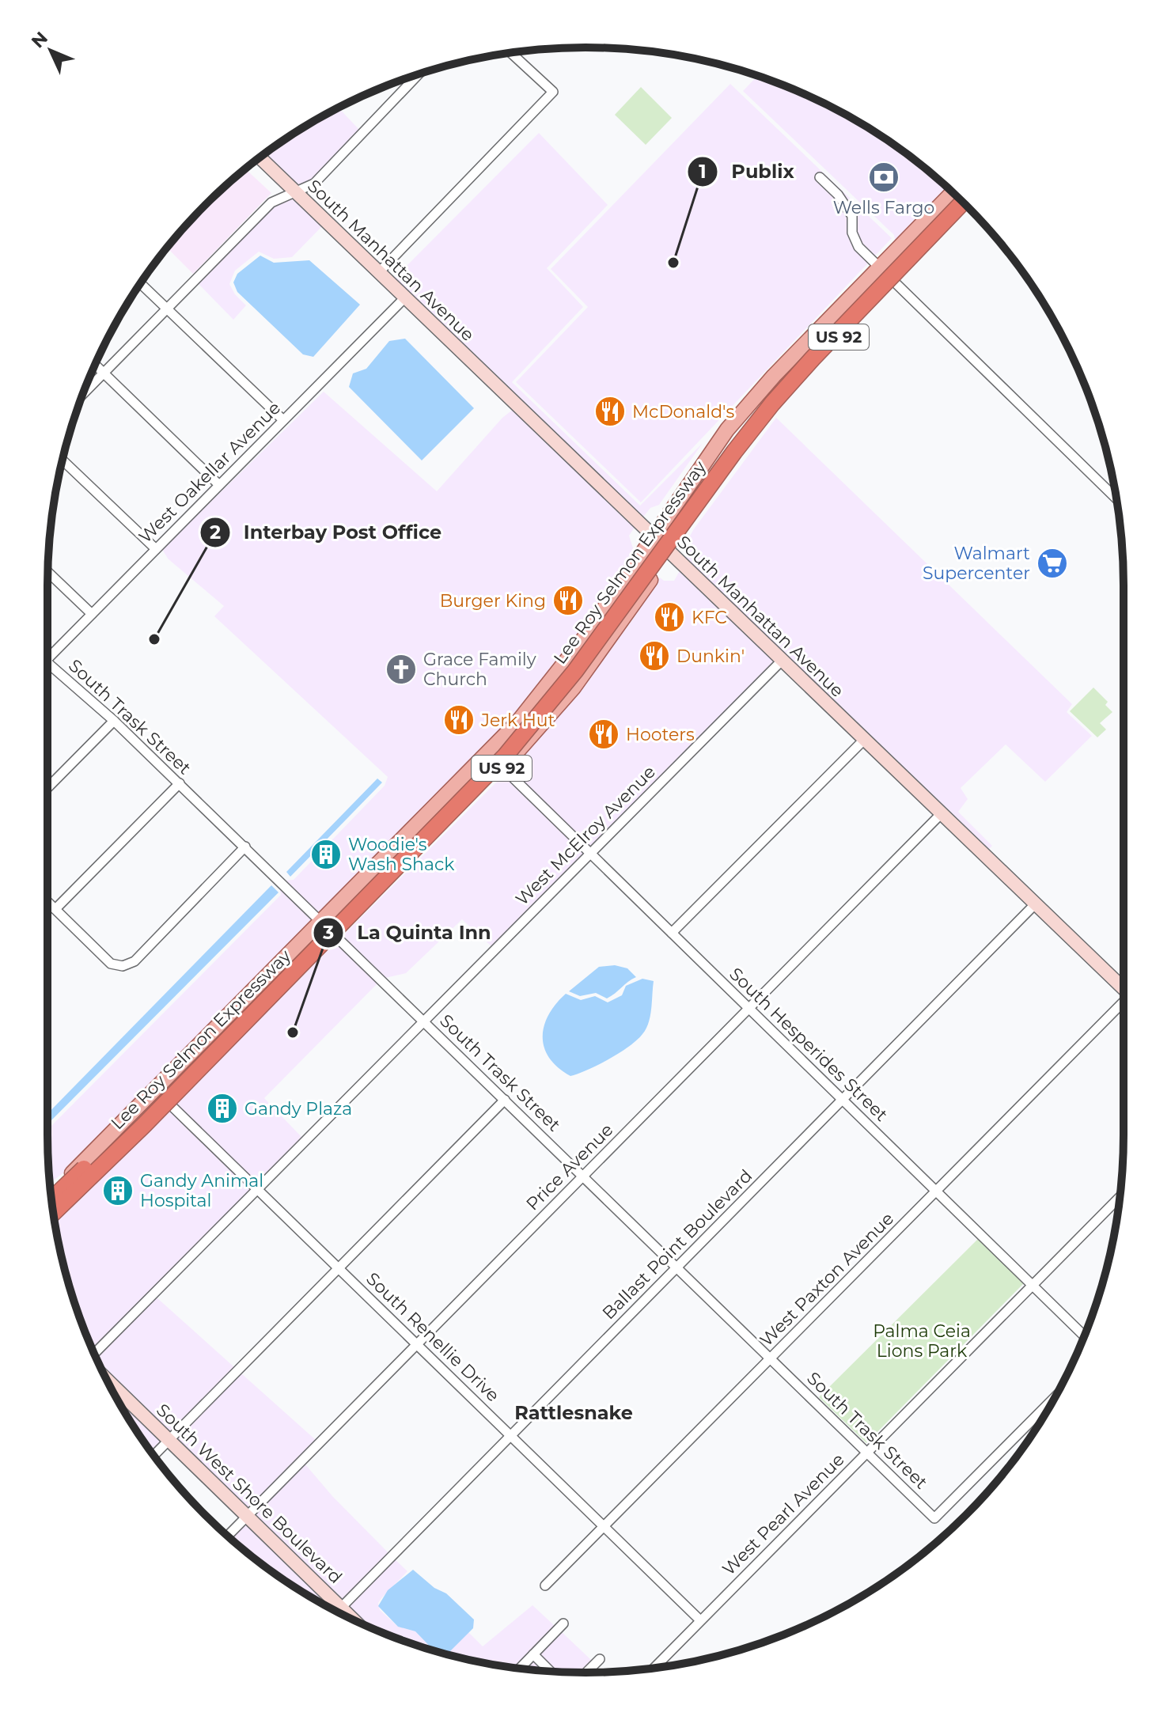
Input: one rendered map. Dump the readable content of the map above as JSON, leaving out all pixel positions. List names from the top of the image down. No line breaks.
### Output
{"streets":{"highway":["Lee Roy Selmon Expressway"],"main road":["US 92"],"street":["South Manhattan Avenue","West Oakellar Avenue","South Trask Street","West McElroy Avenue","South Hesperides Street","Price Avenue","Ballast Point Boulevard","West Paxton Avenue","South Renellie Drive","South West Shore Boulevard","West Pearl Avenue"]},"crossings":[["South Manhattan Avenue","US 92"],["South Manhattan Avenue","West Oakellar Avenue"],["South Manhattan Avenue","West McElroy Avenue"],["South Manhattan Avenue","Price Avenue"],["South Manhattan Avenue","Ballast Point Boulevard"],["US 92","South Trask Street"],["US 92","South Hesperides Street"],["US 92","South Renellie Drive"],["South Trask Street","West McElroy Avenue"],["South Trask Street","Price Avenue"],["South Trask Street","Ballast Point Boulevard"],["South Trask Street","West Paxton Avenue"],["South Trask Street","West Pearl Avenue"],["West McElroy Avenue","South Hesperides Street"],["West McElroy Avenue","South Renellie Drive"],["South Hesperides Street","Price Avenue"],["South Hesperides Street","Ballast Point Boulevard"],["South Hesperides Street","West Paxton Avenue"],["South Hesperides Street","West Pearl Avenue"],["Price Avenue","South Renellie Drive"],["Price Avenue","South West Shore Boulevard"],["Ballast Point Boulevard","South Renellie Drive"],["Ballast Point Boulevard","South West Shore Boulevard"],["West Paxton Avenue","South Renellie Drive"],["South Renellie Drive","West Pearl Avenue"]],"districts":["Rattlesnake"],"parks":["Palma Ceia Lions Park"],"places":{"bank":["Wells Fargo"],"other":["Publix","Interbay Post Office","La Quinta Inn"],"restaurant":["McDonald's","Burger King","KFC","Dunkin'","Jerk Hut","Hooters"],"supermarket":["Walmart Supercenter"],"church":["Grace Family Church"],"building":["Woodie's Wash Shack","Gandy Plaza","Gandy Animal Hospital"]},"north":"top left"}
